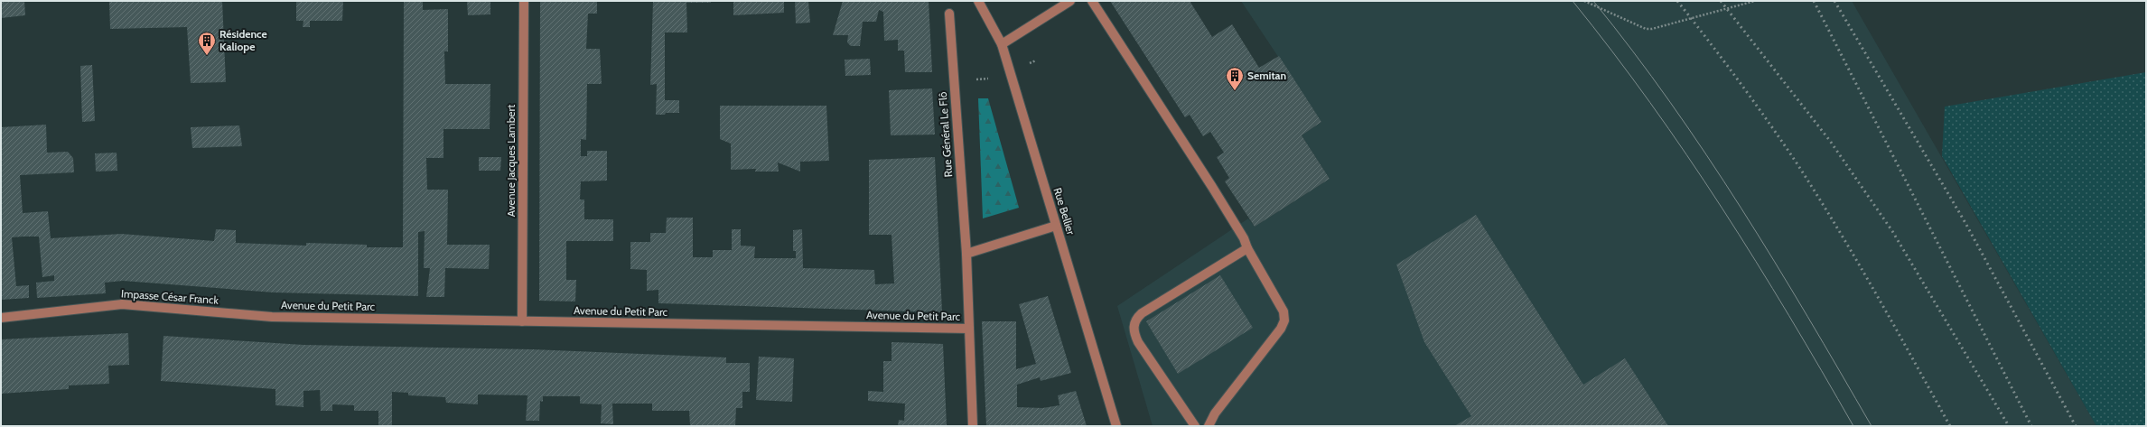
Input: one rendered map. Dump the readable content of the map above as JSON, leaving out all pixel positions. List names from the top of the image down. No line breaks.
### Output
{"streets":{"street":["Rue Général Le Flô","Avenue Jacques Lambert","Rue Bellier","Impasse César Franck","Avenue du Petit Parc"]},"crossings":[["Rue Général Le Flô","Avenue du Petit Parc"],["Avenue Jacques Lambert","Avenue du Petit Parc"],["Impasse César Franck","Avenue du Petit Parc"]],"places":{"building":["Résidence Kaliope","Semitan"]}}
